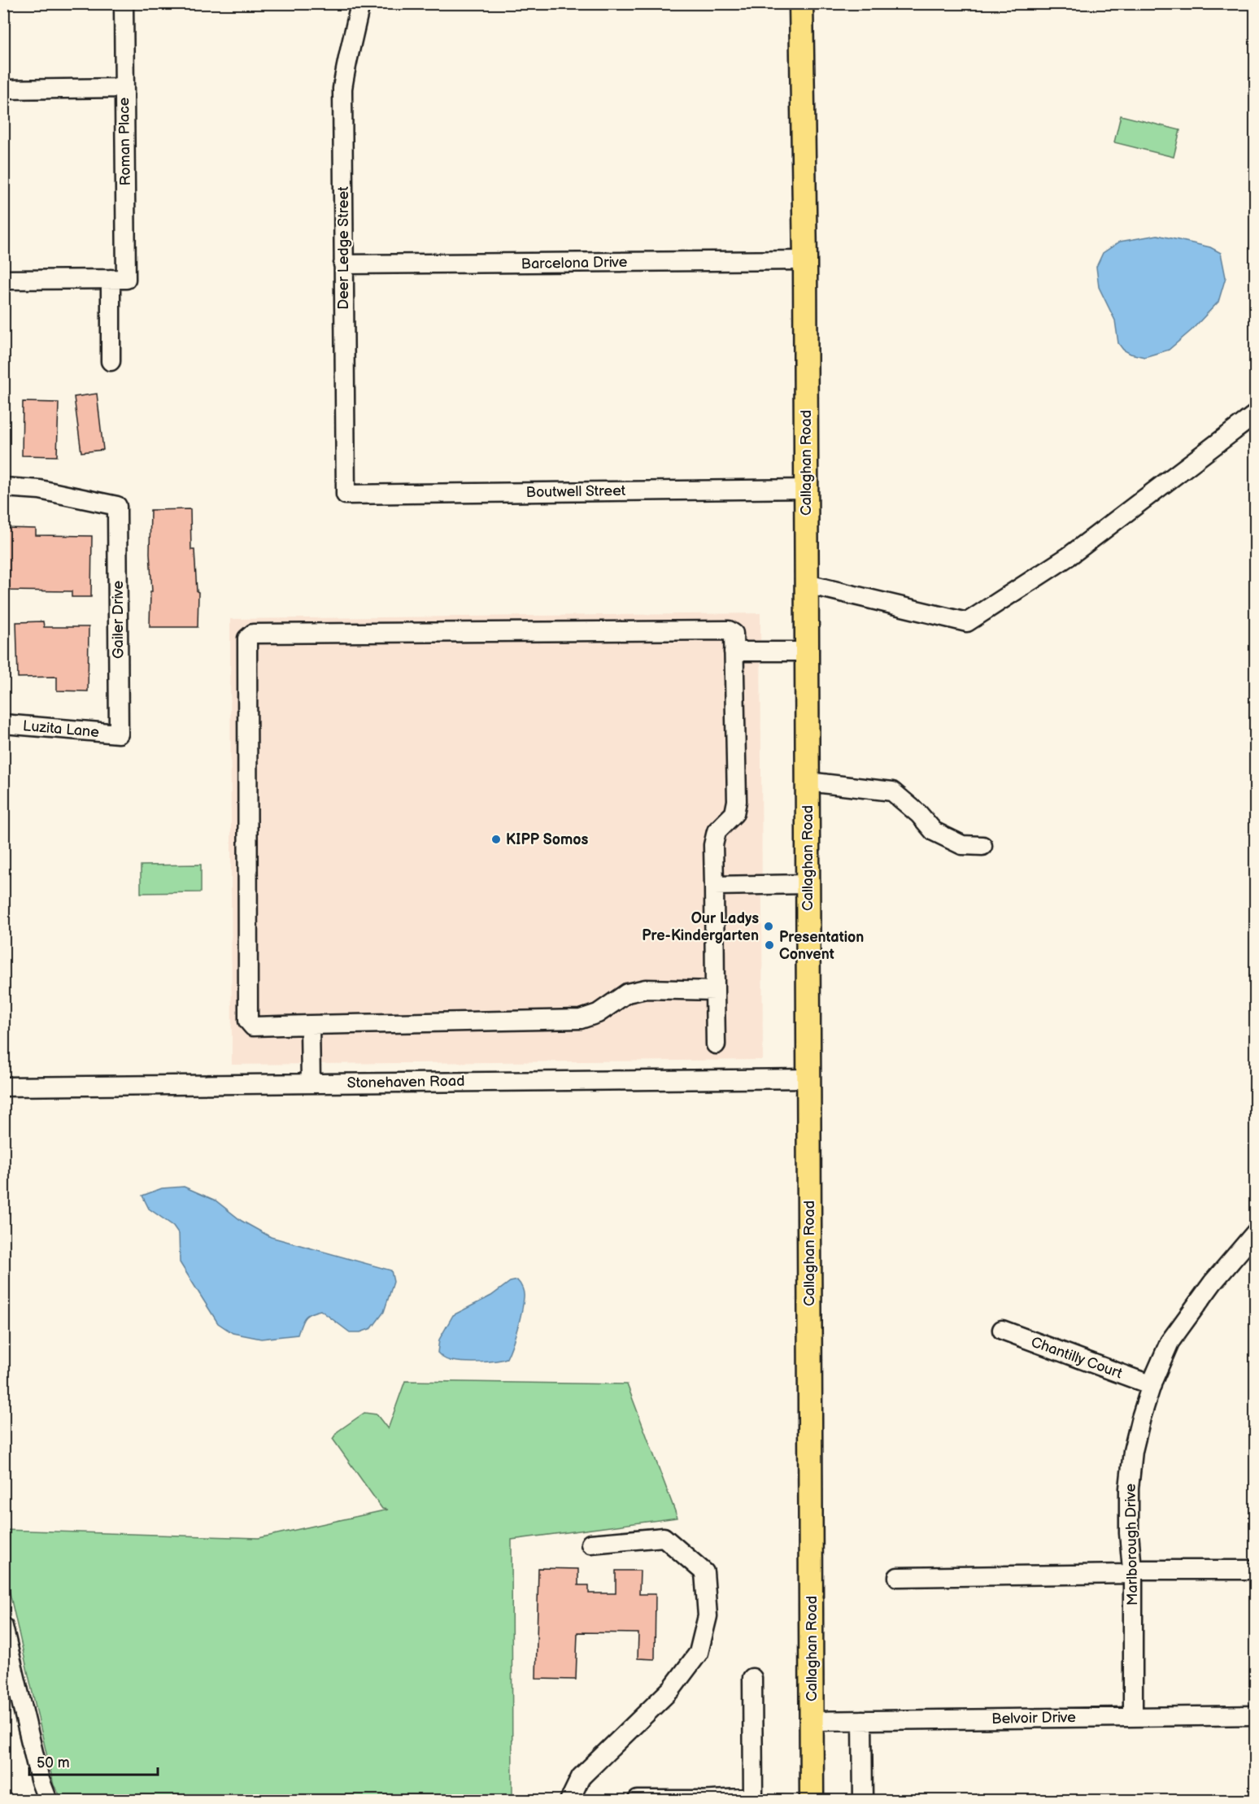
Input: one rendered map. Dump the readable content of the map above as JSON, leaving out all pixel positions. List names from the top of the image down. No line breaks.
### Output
{"streets":{"main road":["Callaghan Road"],"street":["Roman Place","Deer Ledge Street","Barcelona Drive","Boutwell Street","Gailer Drive","Luzita Lane","Stonehaven Road","Chantilly Court","Marlborough Drive","Belvoir Drive"]},"crossings":[["Deer Ledge Street","Barcelona Drive"],["Deer Ledge Street","Boutwell Street"],["Barcelona Drive","Callaghan Road"],["Callaghan Road","Boutwell Street"],["Callaghan Road","Stonehaven Road"],["Callaghan Road","Belvoir Drive"],["Gailer Drive","Luzita Lane"],["Chantilly Court","Marlborough Drive"],["Marlborough Drive","Belvoir Drive"]],"places":["KIPP Somos","Our Ladys Pre-Kindergarten","Presentation Convent"],"scale_bar":"50 m"}
